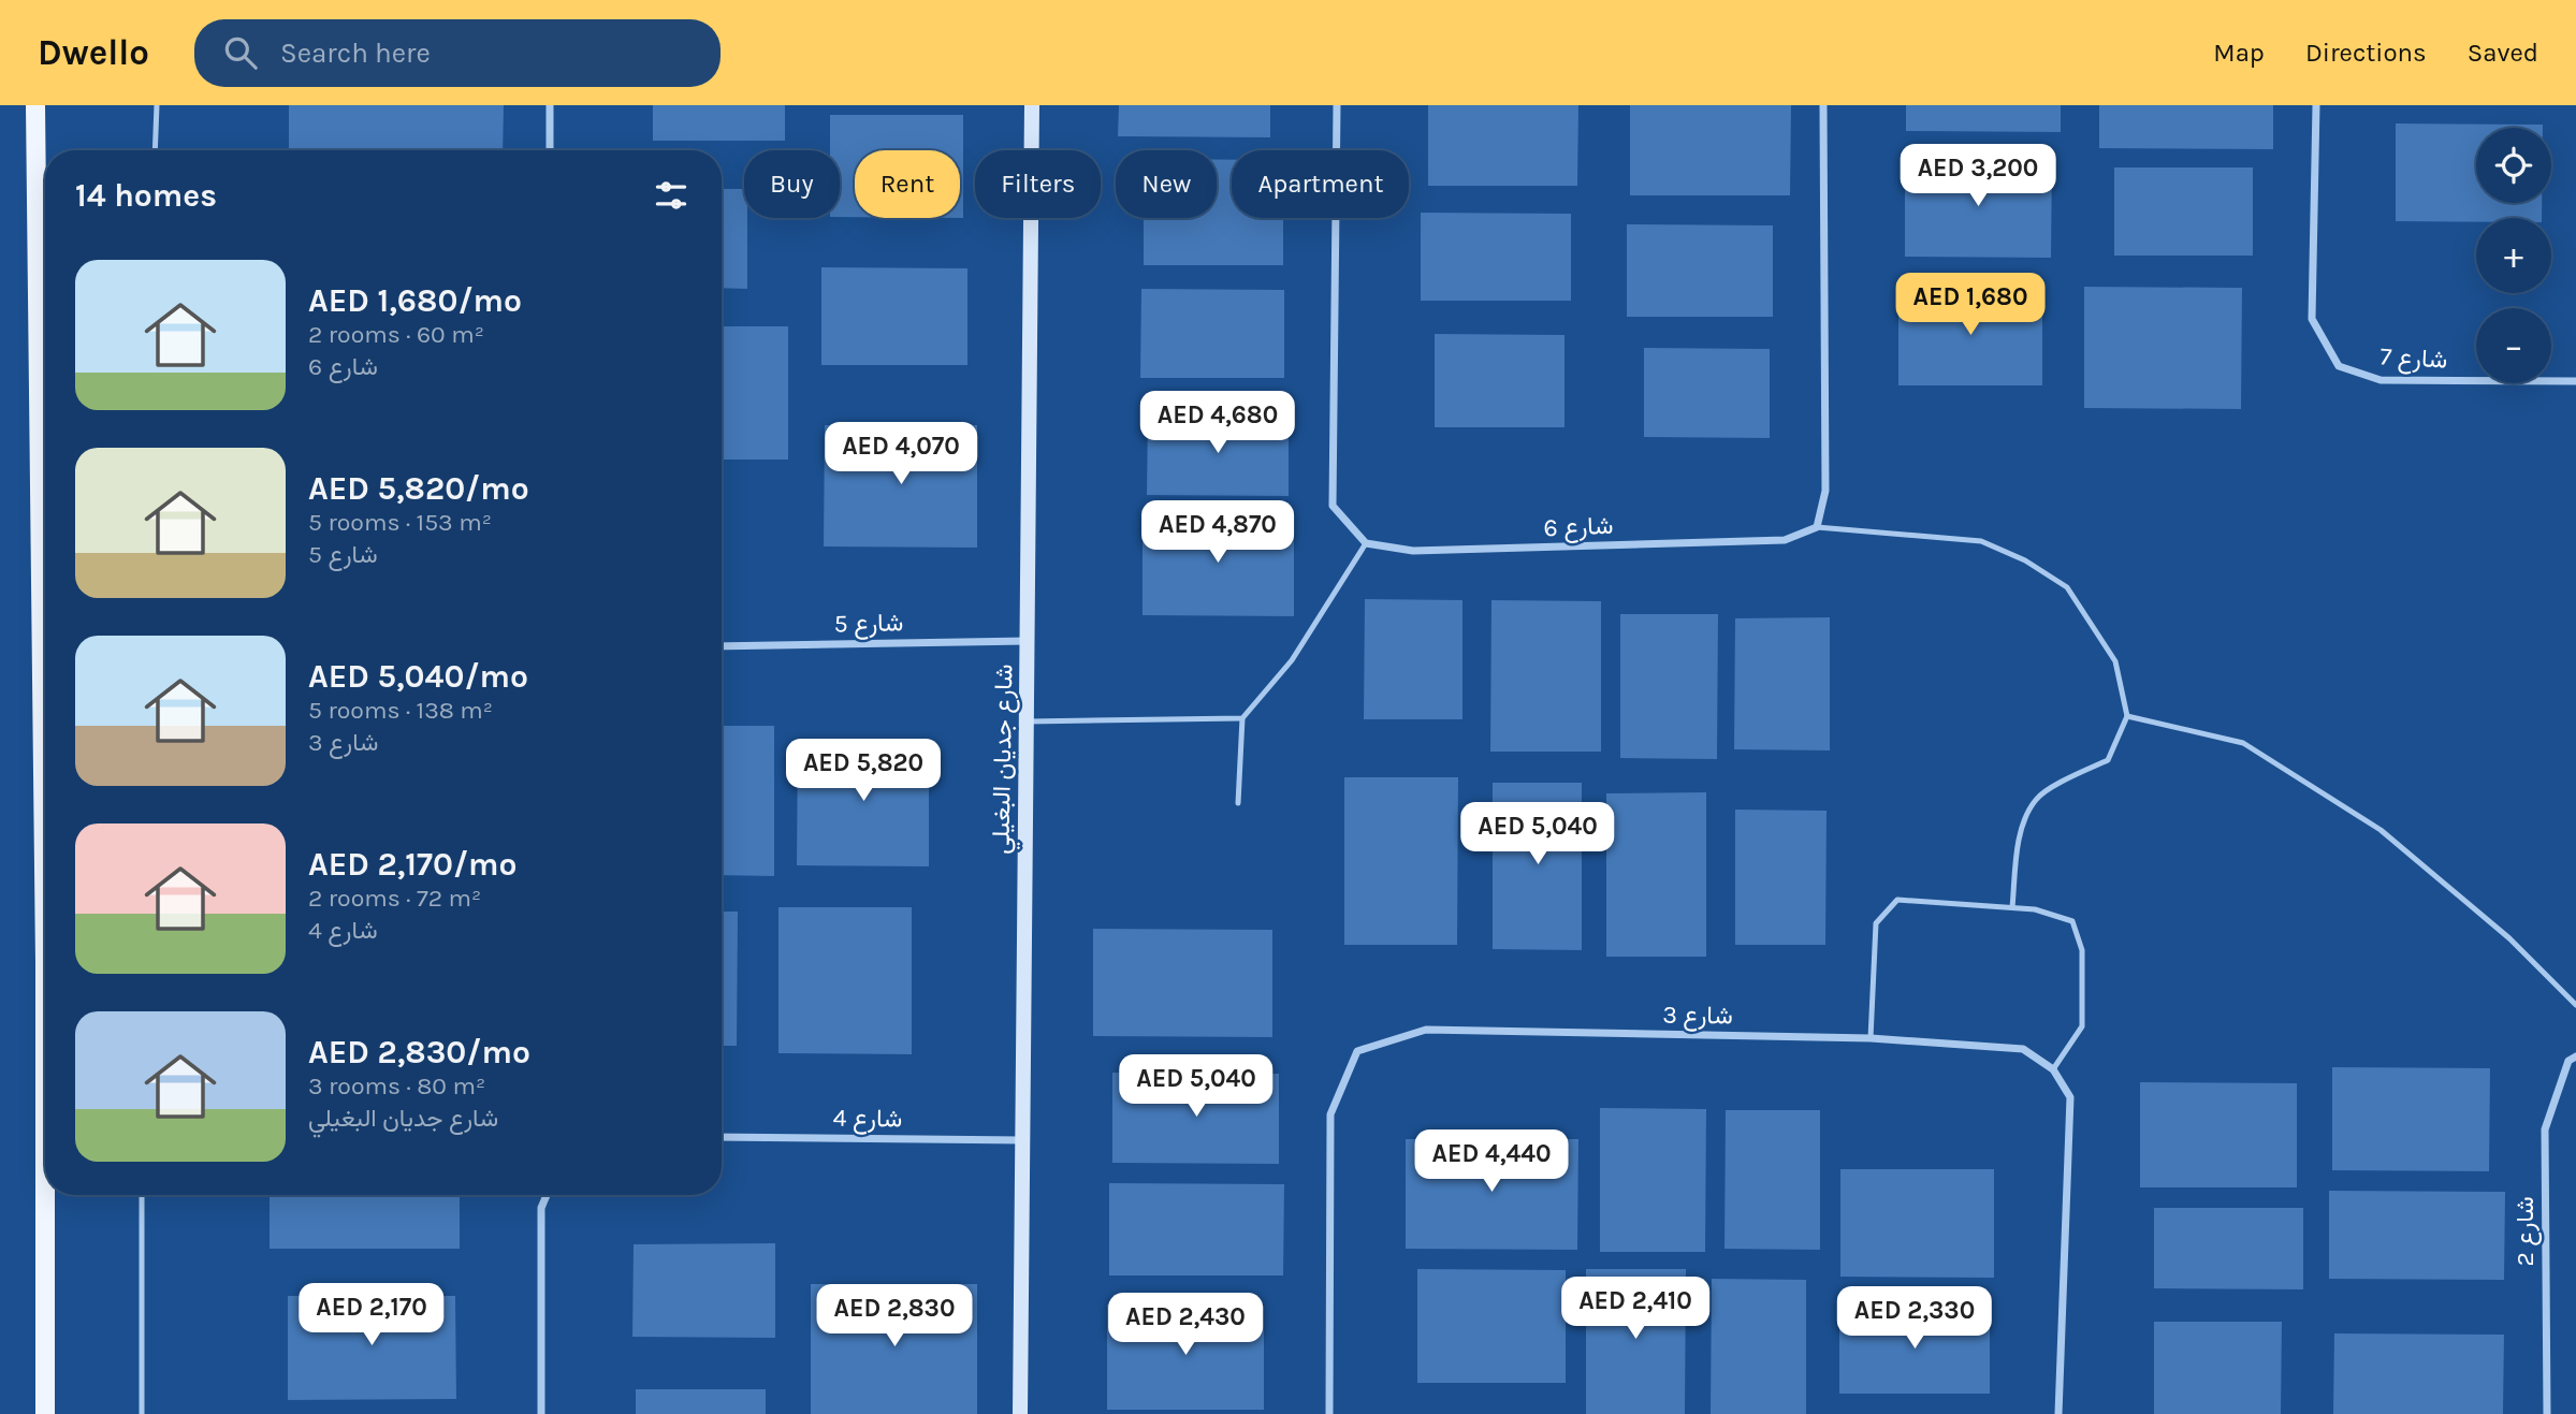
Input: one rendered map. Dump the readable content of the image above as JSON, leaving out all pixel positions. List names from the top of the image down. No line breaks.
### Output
{"streets":{"street":["شارع 7","شارع 6","شارع 5","شارع جديان البغيلي","شارع 3","شارع 4","شارع 2"]},"crossings":[["شارع 5","شارع جديان البغيلي"],["شارع جديان البغيلي","شارع 4"]],"page":{"header":"Dwello","search":"Search here","nav":["Map","Directions","Saved"],"map_buttons":["+","−"],"price":["AED 3,200","AED 1,680","AED 4,680","AED 4,070","AED 4,870","AED 5,820","AED 5,040","AED 5,040","AED 4,440","AED 2,410","AED 2,170","AED 2,830","AED 2,330","AED 2,430"],"chip":["Buy","Rent","Filters","New","Apartment"],"heading":"14 homes","list":[{"name":"AED 1,680/mo","note":"2 rooms · 60 m² · شارع 6"},{"name":"AED 5,820/mo","note":"5 rooms · 153 m² · شارع 5"},{"name":"AED 5,040/mo","note":"5 rooms · 138 m² · شارع 3"},{"name":"AED 2,170/mo","note":"2 rooms · 72 m² · شارع 4"},{"name":"AED 2,830/mo","note":"3 rooms · 80 m² · شارع جديان البغيلي"}]}}
